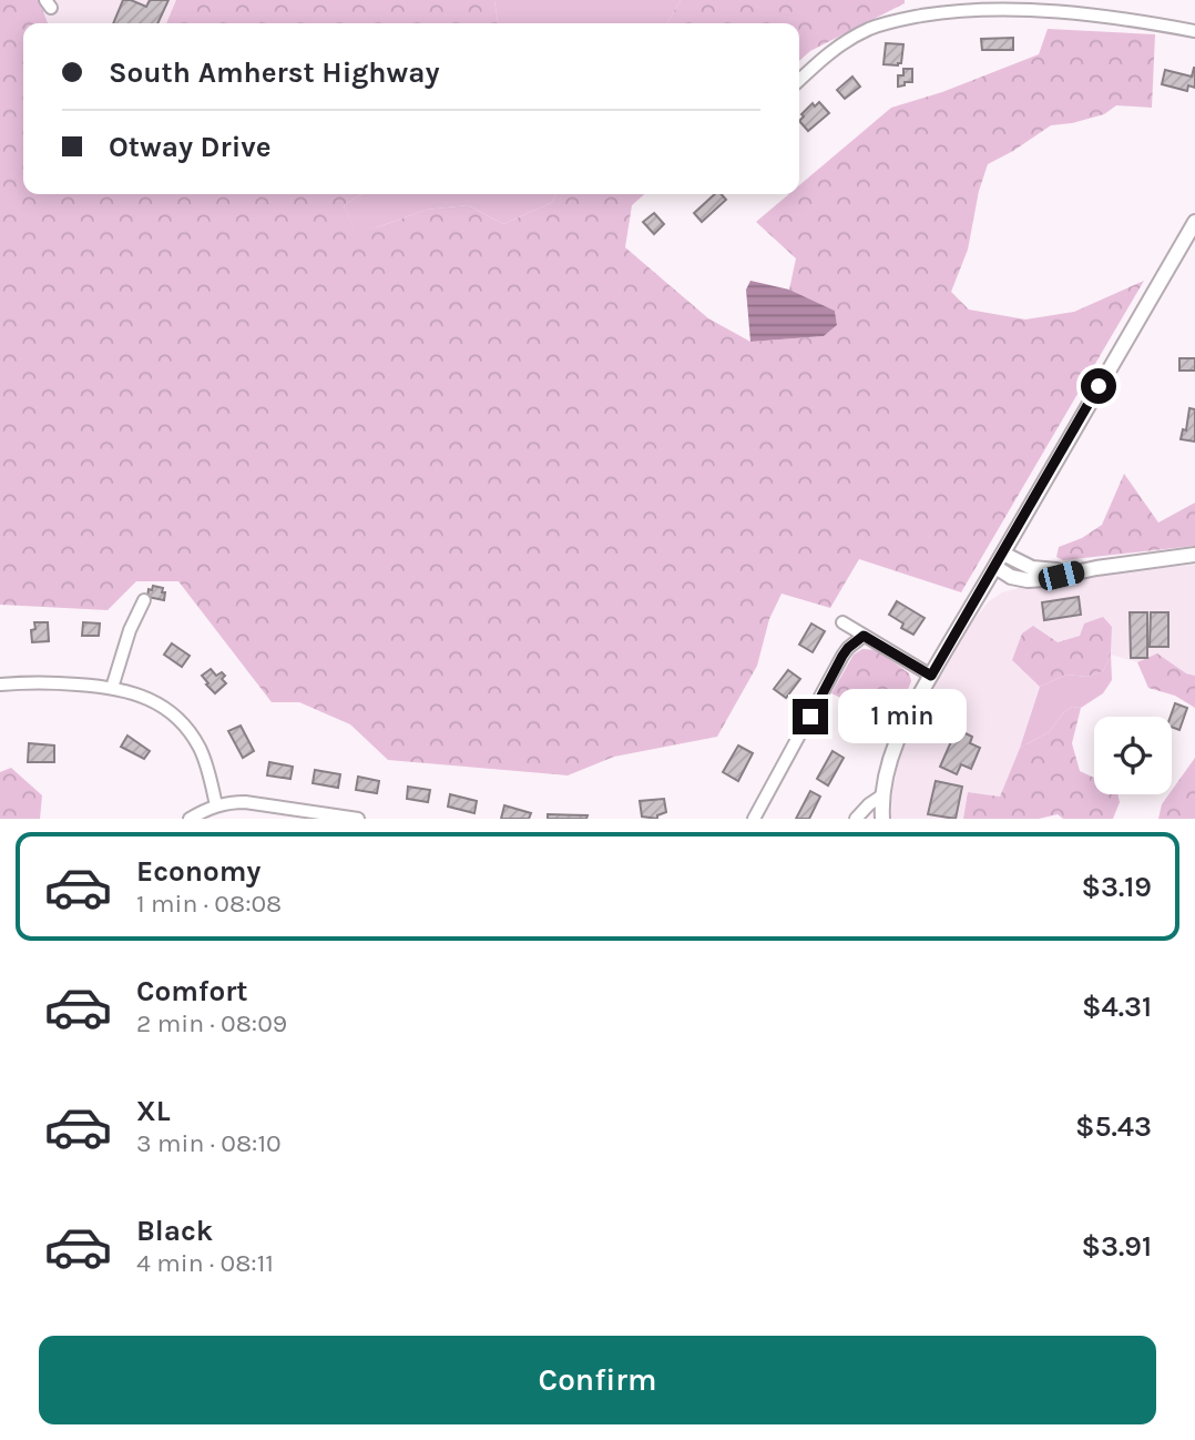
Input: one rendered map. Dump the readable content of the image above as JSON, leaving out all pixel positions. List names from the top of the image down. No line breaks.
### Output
{"page":{"banner":["South Amherst Highway","Otway Drive"],"bubble":"1 min","list":[{"name":"Economy","note":"1 min · 08:08","value":"$3.19"},{"name":"Comfort","note":"2 min · 08:09","value":"$4.31"},{"name":"XL","note":"3 min · 08:10","value":"$5.43"},{"name":"Black","note":"4 min · 08:11","value":"$3.91"}],"buttons":"Confirm"}}
